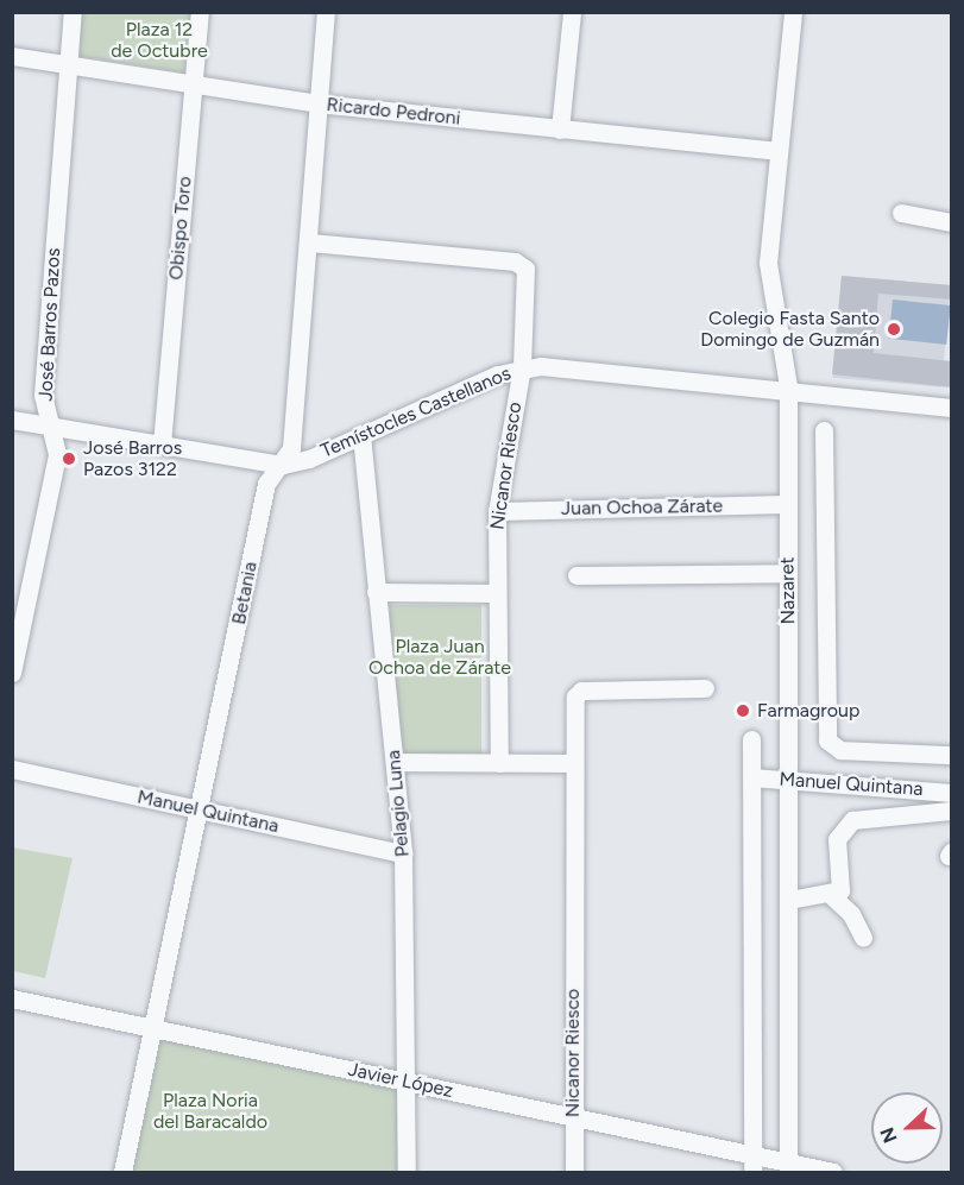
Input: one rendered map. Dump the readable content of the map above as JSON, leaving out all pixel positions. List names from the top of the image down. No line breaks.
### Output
{"streets":{"street":["Ricardo Pedroni","Obispo Toro","José Barros Pazos","Temístocles Castellanos","Nicanor Riesco","Juan Ochoa Zárate","Nazaret","Betania","Manuel Quintana","Pelagio Luna","Javier López"]},"crossings":[["Ricardo Pedroni","Obispo Toro"],["Ricardo Pedroni","José Barros Pazos"],["Ricardo Pedroni","Nazaret"],["Ricardo Pedroni","Betania"],["Temístocles Castellanos","Nicanor Riesco"],["Temístocles Castellanos","Nazaret"],["Temístocles Castellanos","Betania"],["Temístocles Castellanos","Pelagio Luna"],["Nicanor Riesco","Juan Ochoa Zárate"],["Nicanor Riesco","Betania"],["Nicanor Riesco","Javier López"],["Juan Ochoa Zárate","Nazaret"],["Nazaret","Manuel Quintana"],["Nazaret","Javier López"],["Betania","Manuel Quintana"],["Betania","Javier López"],["Manuel Quintana","Pelagio Luna"],["Pelagio Luna","Javier López"]],"parks":["Plaza 12 de Octubre","Plaza Juan Ochoa de Zárate","Plaza Noria del Baracaldo"],"places":["Colegio Fasta Santo Domingo de Guzmán","José Barros Pazos 3122","Farmagroup"],"north":"left"}
